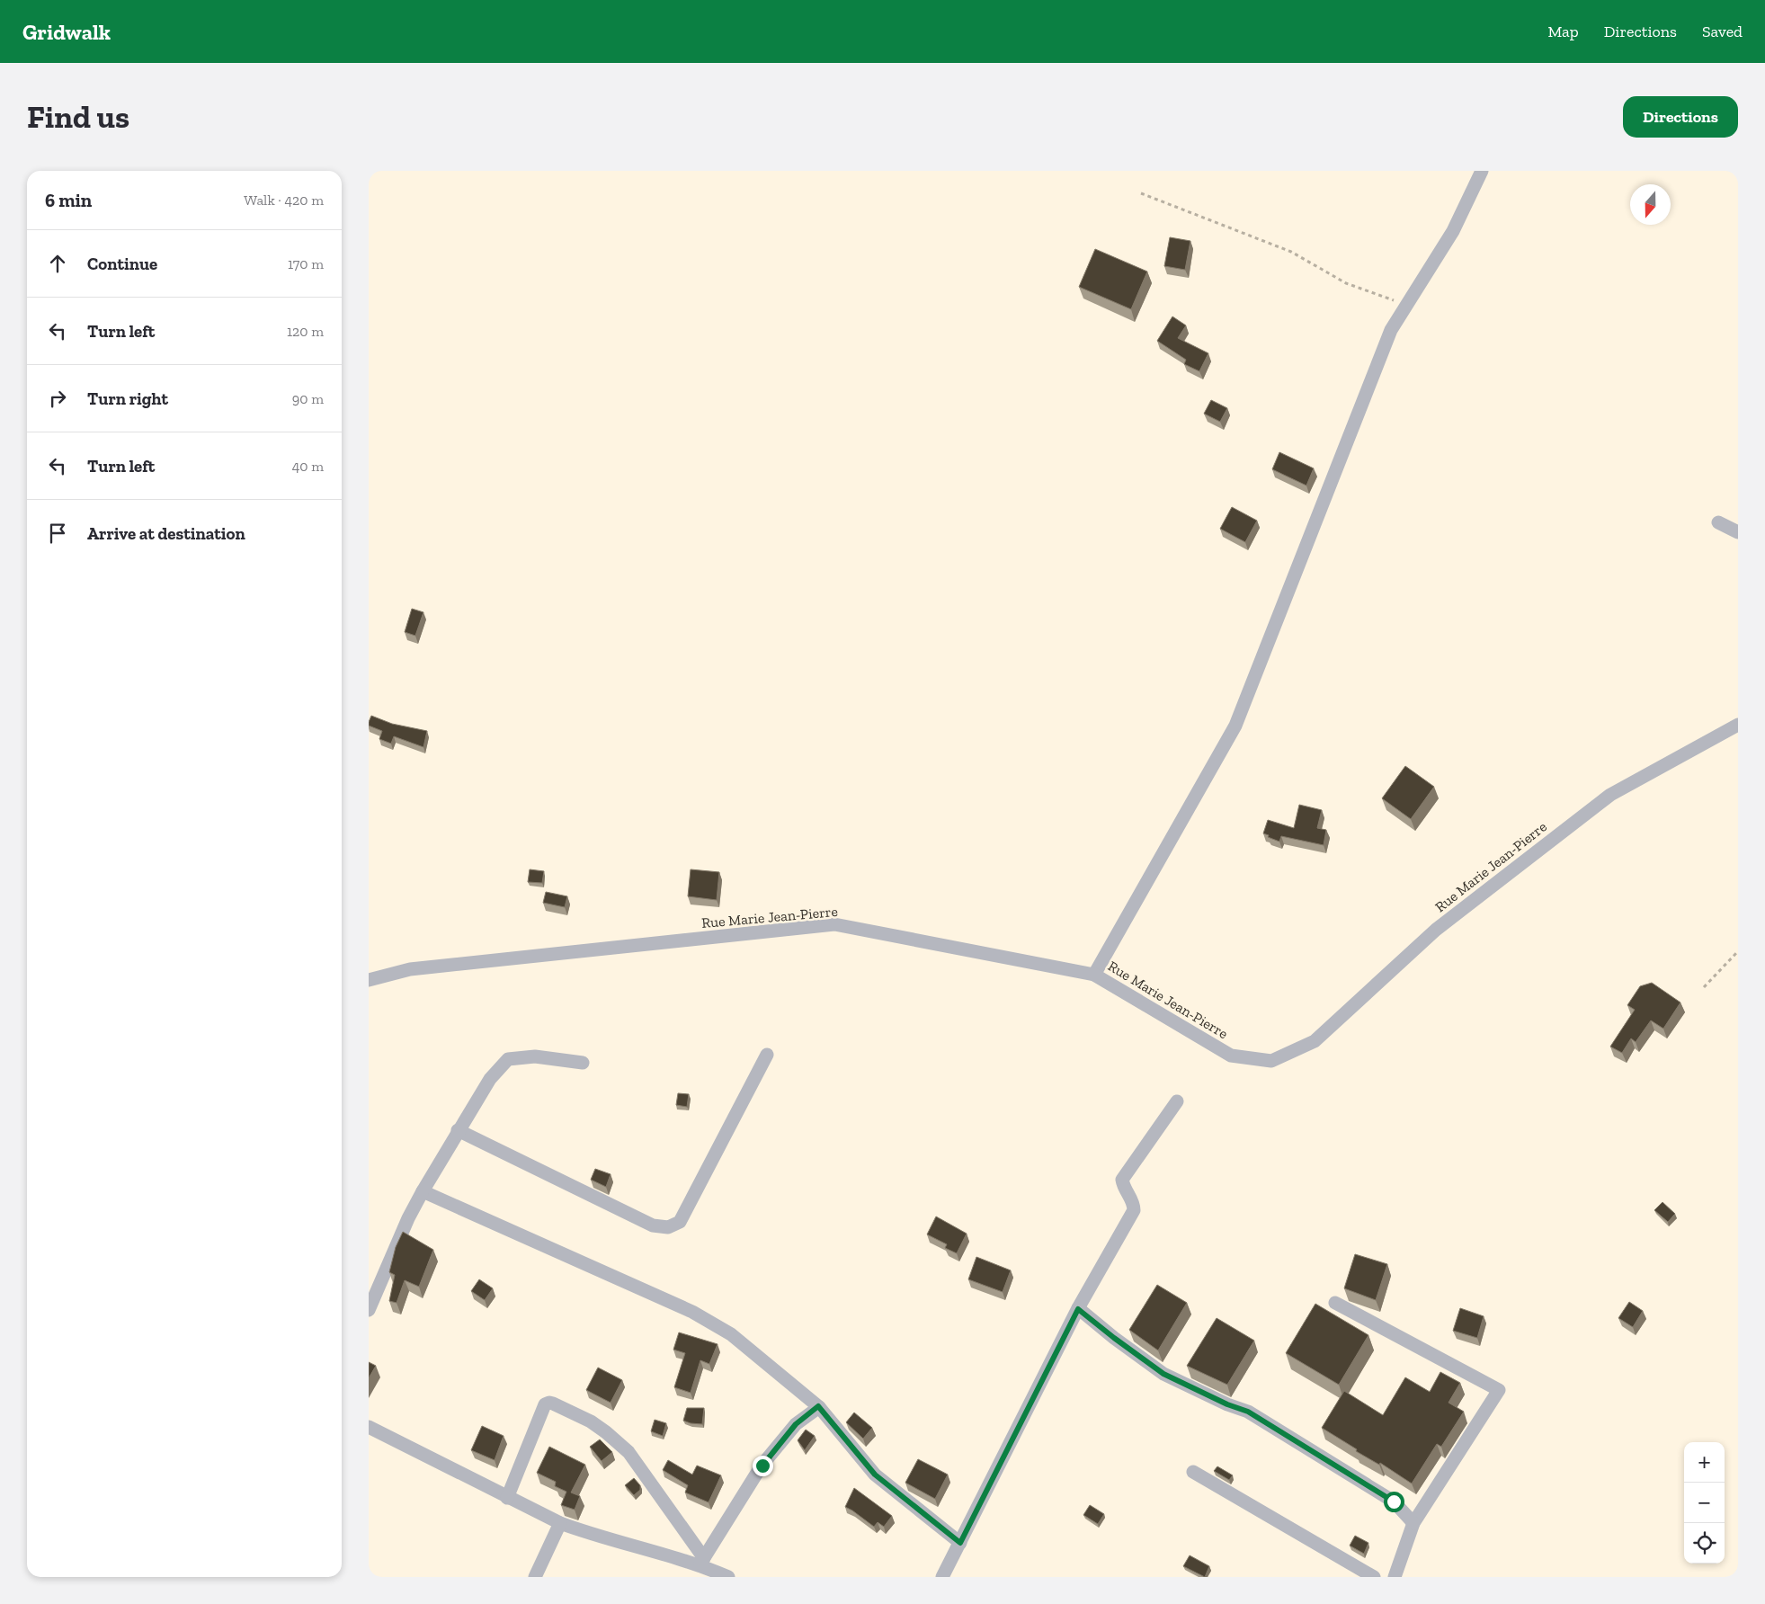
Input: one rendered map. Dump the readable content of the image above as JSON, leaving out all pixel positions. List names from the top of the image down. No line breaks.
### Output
{"streets":{"street":["Rue Marie Jean-Pierre"]},"north":"bottom","page":{"header":"Gridwalk","nav":["Map","Directions","Saved"],"buttons":"Directions","title":"Find us","heading":["6 min","Walk · 420 m"],"list":[["Continue","170 m"],["Turn left","120 m"],["Turn right","90 m"],["Turn left","40 m"],"Arrive at destination"],"map_buttons":["+","−"]}}
